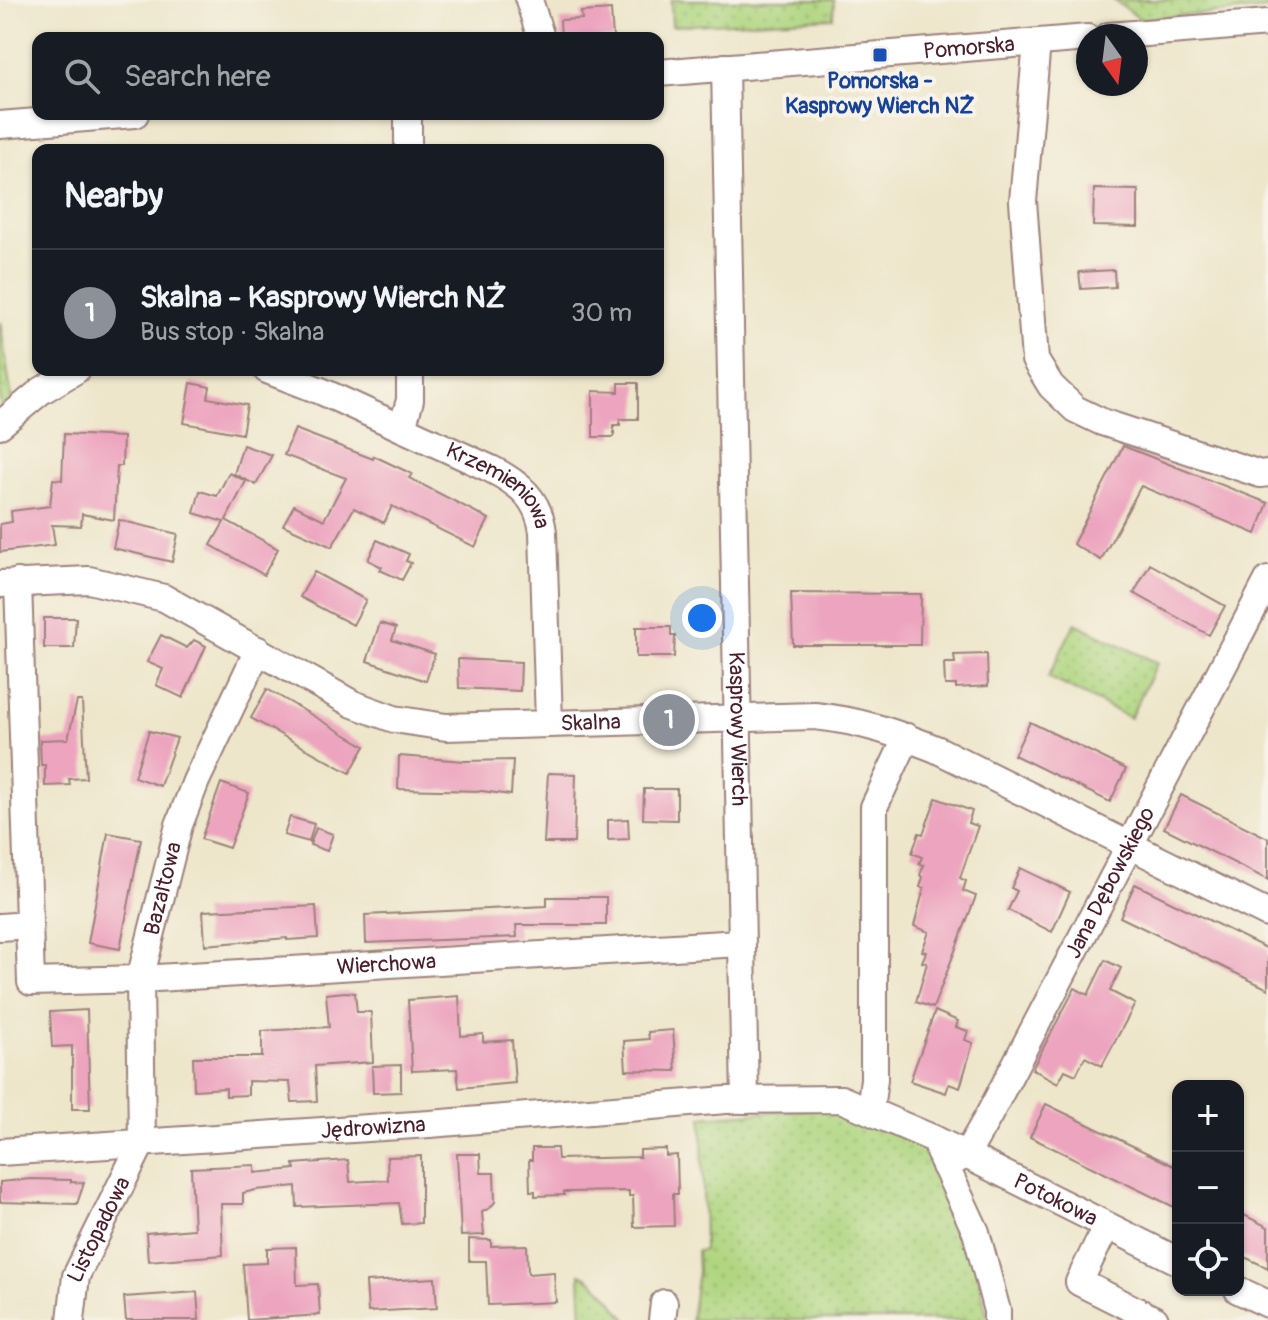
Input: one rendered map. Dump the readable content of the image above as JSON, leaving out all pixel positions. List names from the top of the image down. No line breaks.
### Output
{"streets":{"street":["Pomorska","Krzemieniowa","Skalna","Kasprowy Wierch","Jana Dębowskiego","Bazaltowa","Wierchowa","Jędrowizna","Potokowa","Listopadowa"]},"crossings":[["Pomorska","Kasprowy Wierch"],["Krzemieniowa","Skalna"],["Skalna","Kasprowy Wierch"],["Skalna","Jana Dębowskiego"],["Skalna","Bazaltowa"],["Kasprowy Wierch","Wierchowa"],["Kasprowy Wierch","Jędrowizna"],["Jana Dębowskiego","Potokowa"],["Bazaltowa","Wierchowa"],["Bazaltowa","Jędrowizna"],["Bazaltowa","Listopadowa"],["Jędrowizna","Listopadowa"]],"places":{"transit":["Pomorska - Kasprowy Wierch NŻ"]},"north":"bottom","page":{"search":"Search here","heading":"Nearby","list":[{"mark":"1","name":"Skalna - Kasprowy Wierch NŻ","note":"Bus stop · Skalna","value":"30 m"}],"pins":"1","map_buttons":["+","−"]}}
